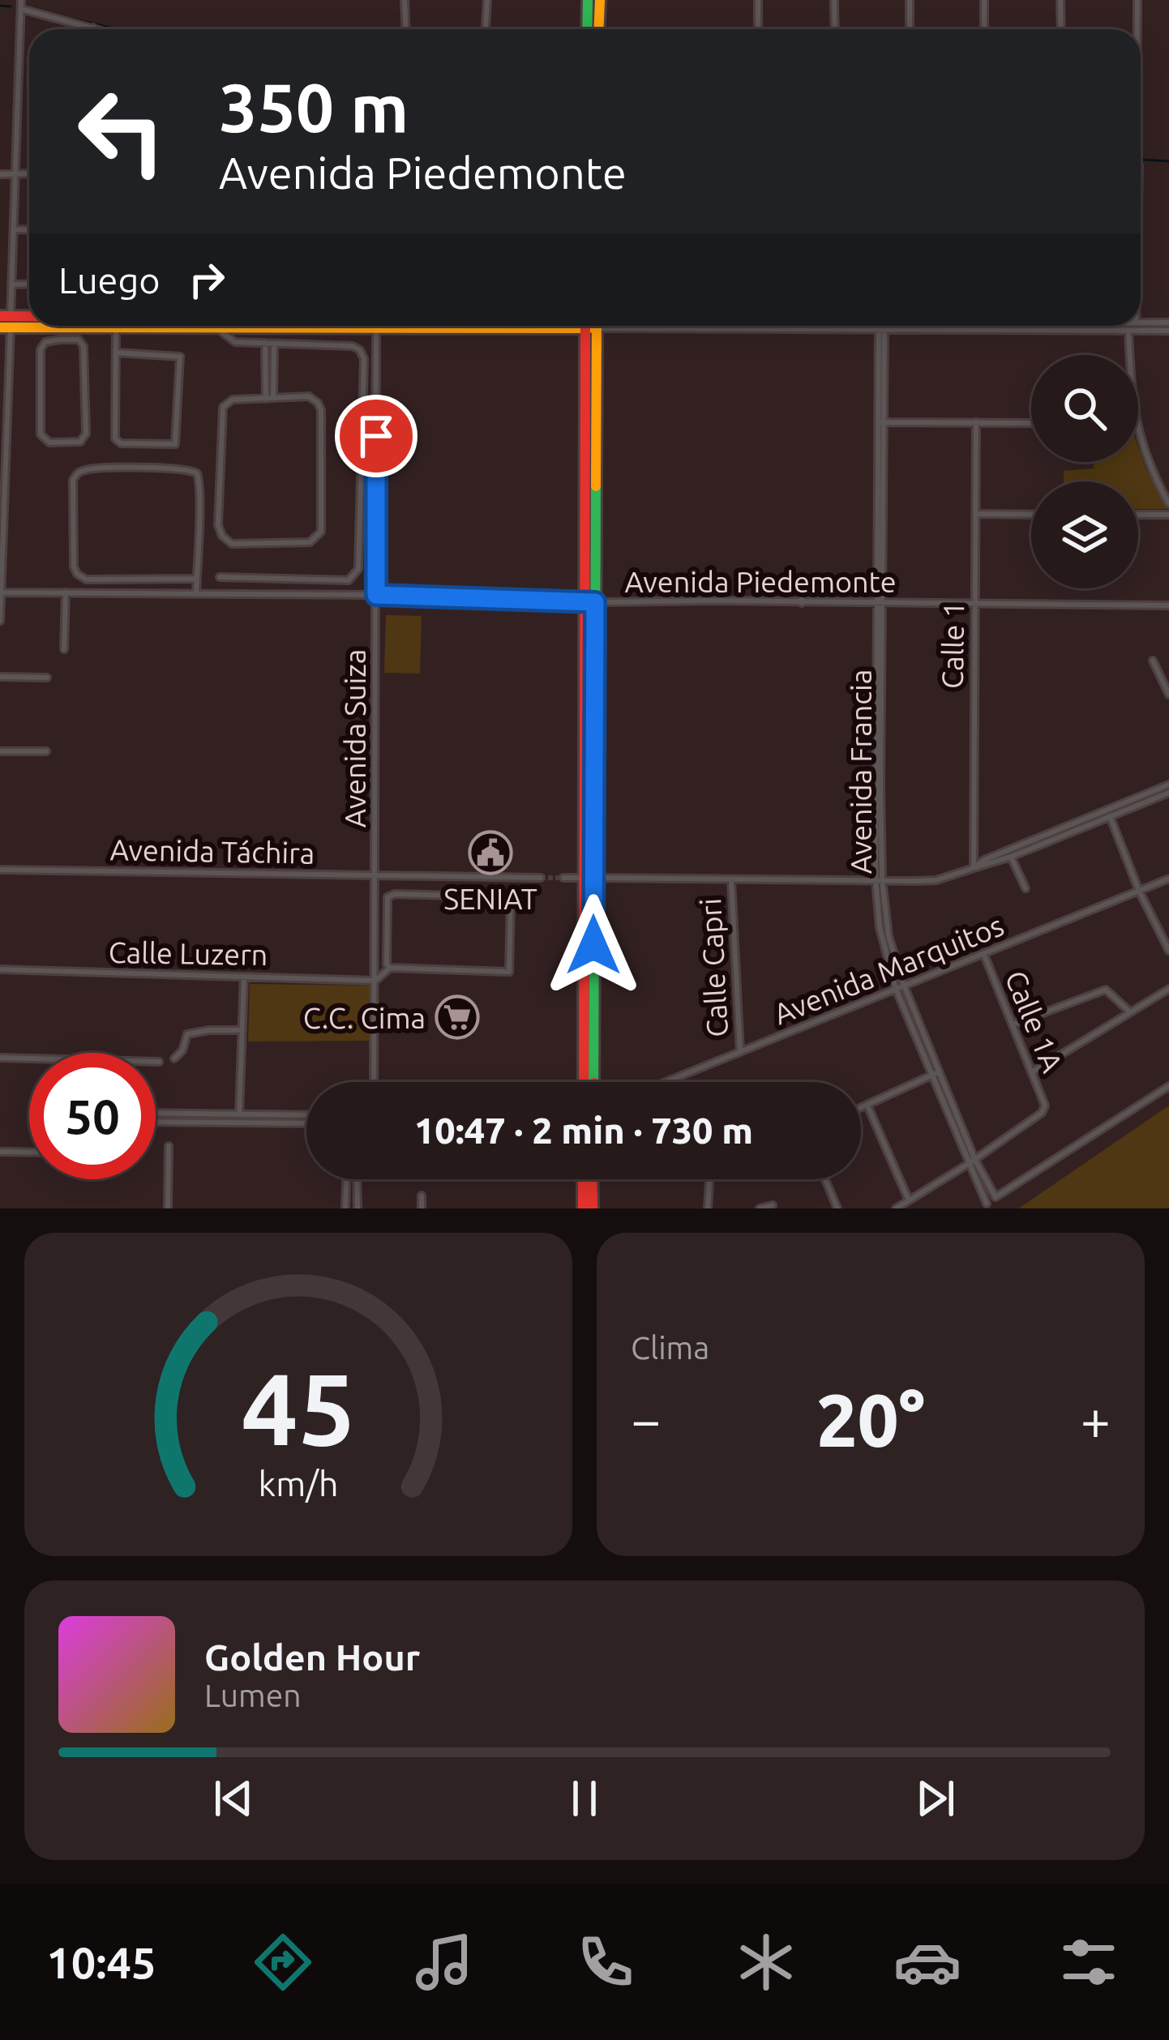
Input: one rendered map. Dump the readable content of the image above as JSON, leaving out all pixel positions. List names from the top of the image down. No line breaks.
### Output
{"streets":{"street":["Avenida Piedemonte","Calle 1","Avenida Suiza","Avenida Francia","Avenida Táchira","Calle Luzern","Calle Capri","Avenida Marquitos","Calle 1A"]},"crossings":[["Avenida Piedemonte","Calle 1"],["Avenida Piedemonte","Avenida Suiza"],["Avenida Piedemonte","Avenida Francia"],["Avenida Suiza","Avenida Táchira"],["Avenida Suiza","Calle Luzern"],["Avenida Francia","Avenida Marquitos"],["Avenida Francia","Calle 1A"],["Calle Capri","Avenida Marquitos"],["Avenida Marquitos","Calle 1A"]],"places":{"public building":["SENIAT"],"supermarket":["C.C. Cima"]},"page":{"turn":["350 m","Avenida Piedemonte"],"then":"Luego","limit":"50","trip":"10:47 · 2 min · 730 m","tile":"Clima","heat":["−","20°","+"],"song":["Golden Hour","Lumen"],"tabs":"10:45","gauge":["45","km/h"]}}
